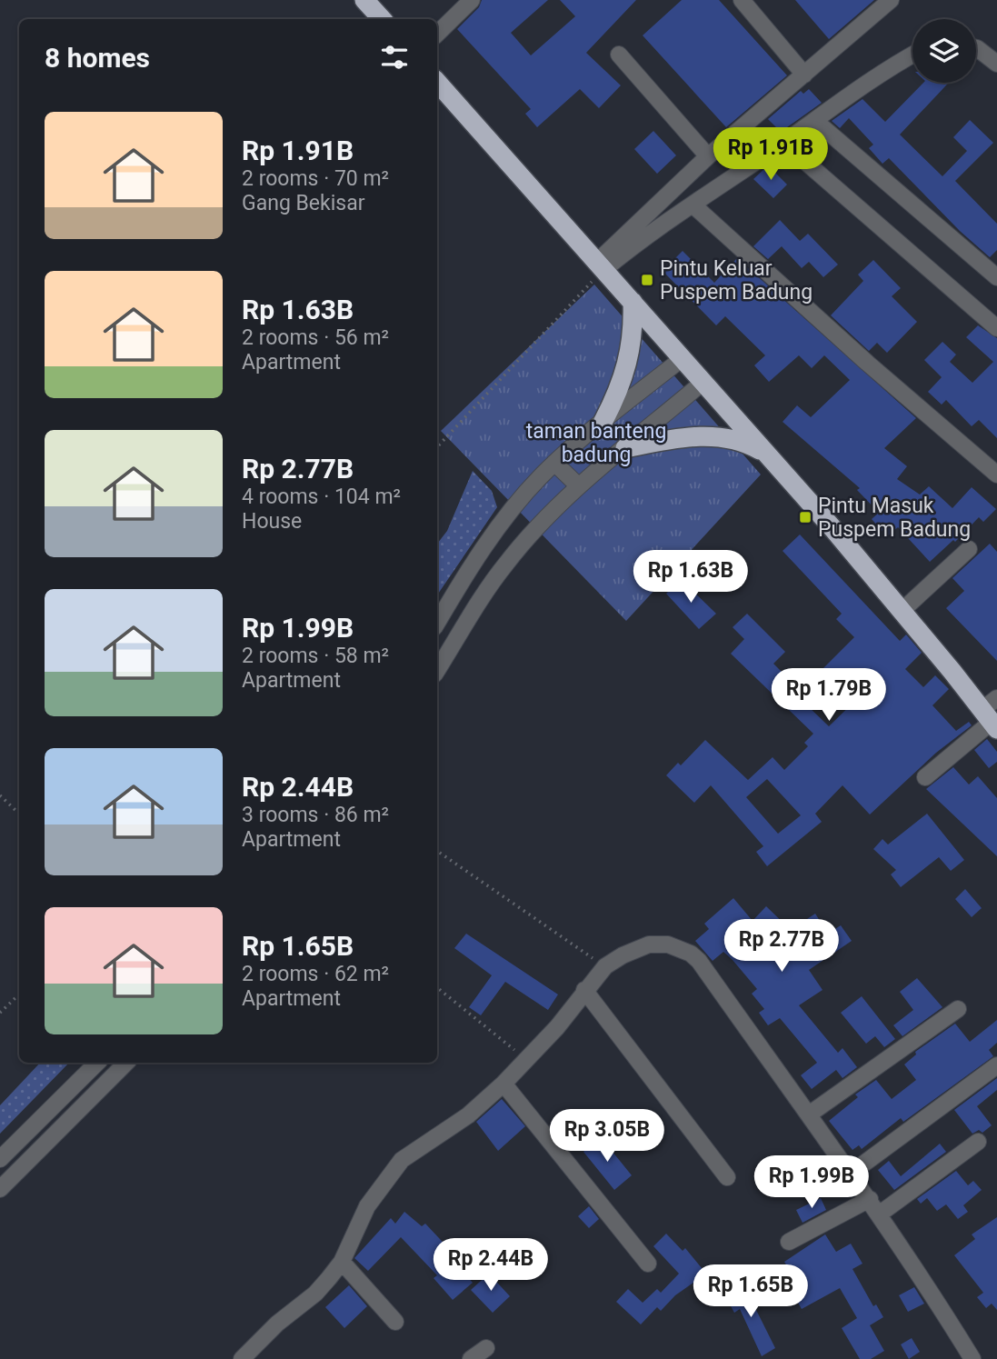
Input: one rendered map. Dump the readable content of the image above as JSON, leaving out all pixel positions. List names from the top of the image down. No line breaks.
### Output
{"parks":["taman banteng badung"],"places":{"transit":["Pintu Keluar Puspem Badung","Pintu Masuk Puspem Badung"]},"page":{"heading":"8 homes","list":[{"name":"Rp 1.91B","note":"2 rooms · 70 m² · Gang Bekisar"},{"name":"Rp 1.63B","note":"2 rooms · 56 m² · Apartment"},{"name":"Rp 2.77B","note":"4 rooms · 104 m² · House"},{"name":"Rp 1.99B","note":"2 rooms · 58 m² · Apartment"},{"name":"Rp 2.44B","note":"3 rooms · 86 m² · Apartment"},{"name":"Rp 1.65B","note":"2 rooms · 62 m² · Apartment"}],"price":["Rp 1.91B","Rp 1.63B","Rp 1.79B","Rp 2.77B","Rp 3.05B","Rp 1.99B","Rp 2.44B","Rp 1.65B"]}}
